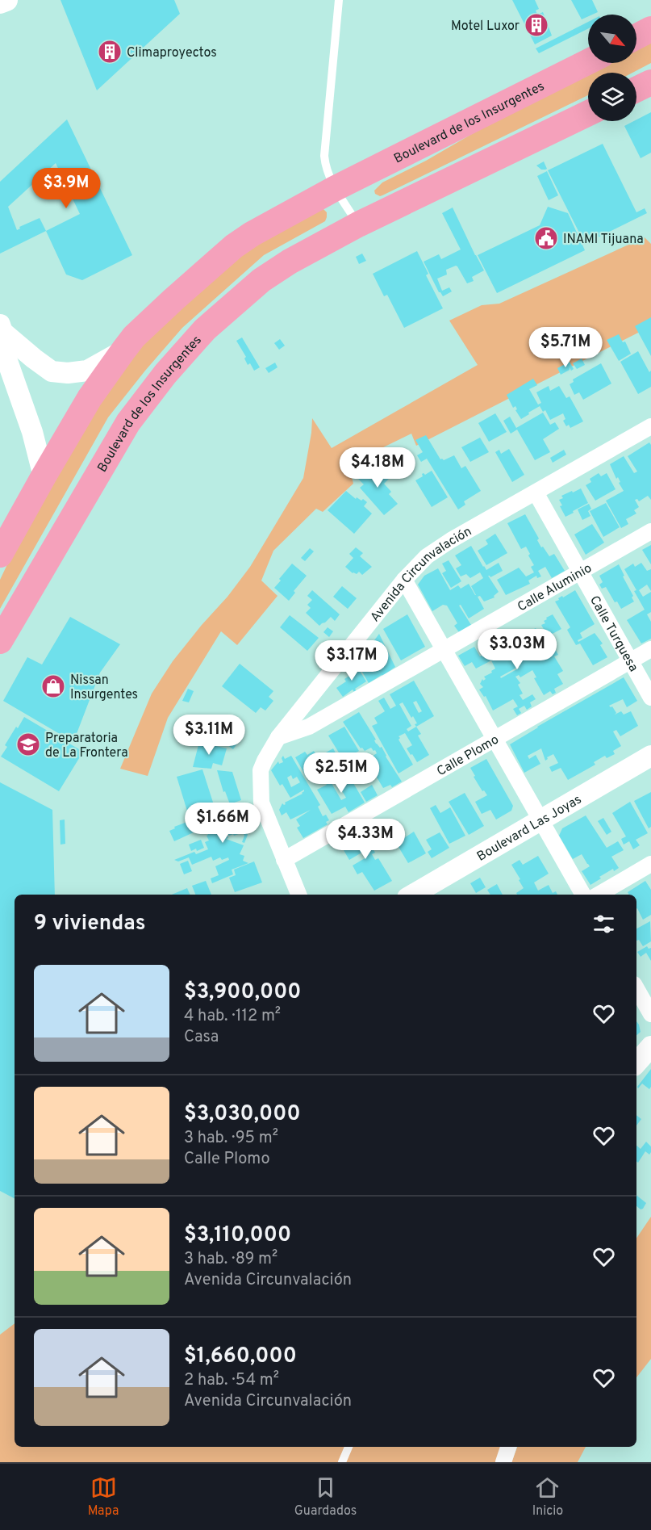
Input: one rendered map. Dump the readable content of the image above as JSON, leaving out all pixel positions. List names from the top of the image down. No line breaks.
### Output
{"streets":{"main road":["Boulevard de los Insurgentes"],"street":["Avenida Circunvalación","Calle Aluminio","Calle Turquesa","Calle Plomo","Boulevard Las Joyas"]},"crossings":[["Avenida Circunvalación","Calle Aluminio"],["Avenida Circunvalación","Calle Turquesa"],["Avenida Circunvalación","Calle Plomo"],["Calle Aluminio","Calle Turquesa"],["Calle Turquesa","Calle Plomo"]],"places":{"building":["Motel Luxor","Climaproyectos"],"public building":["INAMI Tijuana"],"shop":["Nissan Insurgentes"],"school or university":["Preparatoria de La Frontera"]},"north":"bottom right","page":{"price":["$3.9M","$5.71M","$4.18M","$3.03M","$3.17M","$3.11M","$2.51M","$1.66M","$4.33M"],"heading":"9 viviendas","list":[{"name":"$3,900,000","note":"4 hab. · 112 m² · Casa"},{"name":"$3,030,000","note":"3 hab. · 95 m² · Calle Plomo"},{"name":"$3,110,000","note":"3 hab. · 89 m² · Avenida Circunvalación"},{"name":"$1,660,000","note":"2 hab. · 54 m² · Avenida Circunvalación"}],"tabs":["Mapa","Guardados","Inicio"]}}
